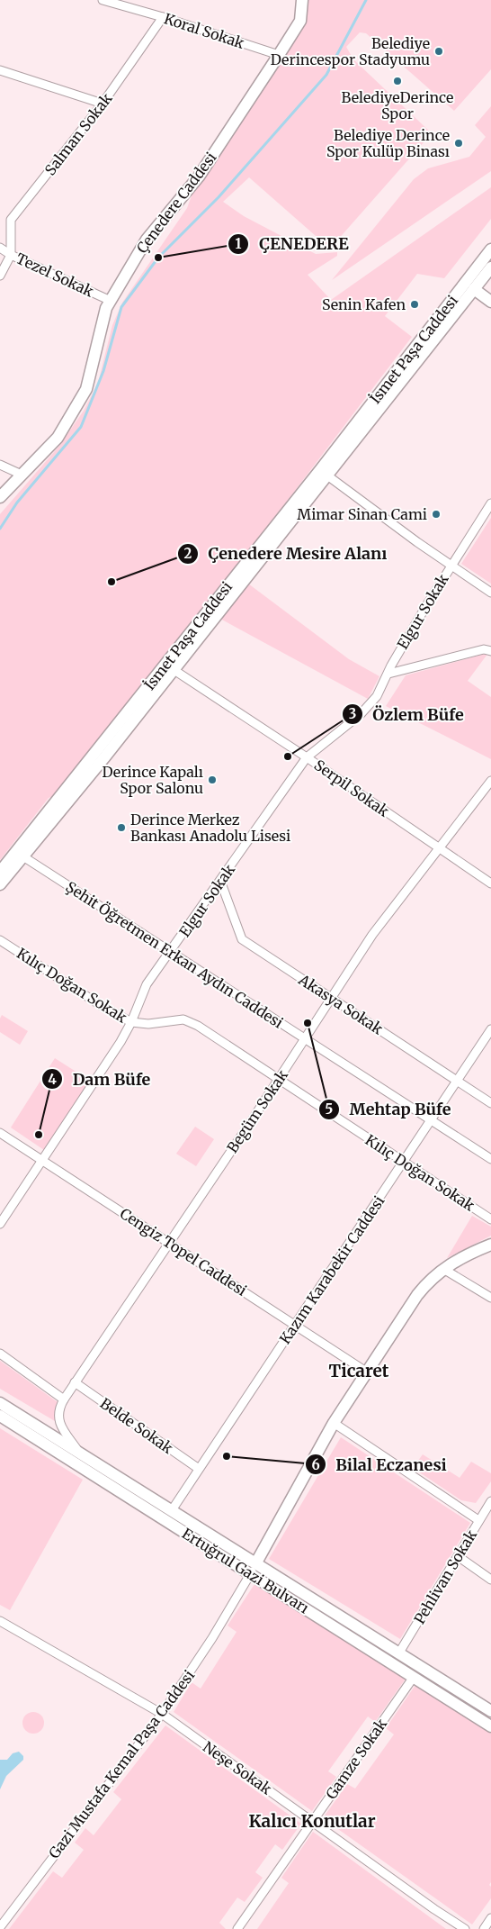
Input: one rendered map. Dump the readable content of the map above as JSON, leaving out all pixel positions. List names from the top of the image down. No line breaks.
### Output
{"streets":{"main road":["Çenedere Caddesi","İsmet Paşa Caddesi","Ertuğrul Gazi Bulvarı"],"street":["Koral Sokak","Salman Sokak","Tezel Sokak","Elgur Sokak","Serpil Sokak","Şehit Öğretmen Erkan Aydın Caddesi","Kılıç Doğan Sokak","Akasya Sokak","Begüm Sokak","Cengiz Topel Caddesi","Kazım Karabekir Caddesi","Belde Sokak","Pehlivan Sokak","Gamze Sokak","Gazi Mustafa Kemal Paşa Caddesi","Neşe Sokak"]},"crossings":[["Koral Sokak","Salman Sokak"],["Koral Sokak","Çenedere Caddesi"],["Salman Sokak","Tezel Sokak"],["Çenedere Caddesi","Tezel Sokak"],["İsmet Paşa Caddesi","Serpil Sokak"],["İsmet Paşa Caddesi","Şehit Öğretmen Erkan Aydın Caddesi"],["Elgur Sokak","Serpil Sokak"],["Elgur Sokak","Şehit Öğretmen Erkan Aydın Caddesi"],["Elgur Sokak","Kılıç Doğan Sokak"],["Elgur Sokak","Akasya Sokak"],["Elgur Sokak","Cengiz Topel Caddesi"],["Serpil Sokak","Begüm Sokak"],["Şehit Öğretmen Erkan Aydın Caddesi","Begüm Sokak"],["Şehit Öğretmen Erkan Aydın Caddesi","Kazım Karabekir Caddesi"],["Kılıç Doğan Sokak","Begüm Sokak"],["Kılıç Doğan Sokak","Kazım Karabekir Caddesi"],["Akasya Sokak","Begüm Sokak"],["Akasya Sokak","Kazım Karabekir Caddesi"],["Begüm Sokak","Cengiz Topel Caddesi"],["Begüm Sokak","Belde Sokak"],["Begüm Sokak","Ertuğrul Gazi Bulvarı"],["Cengiz Topel Caddesi","Kazım Karabekir Caddesi"],["Kazım Karabekir Caddesi","Belde Sokak"],["Kazım Karabekir Caddesi","Ertuğrul Gazi Bulvarı"],["Ertuğrul Gazi Bulvarı","Pehlivan Sokak"],["Ertuğrul Gazi Bulvarı","Gamze Sokak"],["Ertuğrul Gazi Bulvarı","Gazi Mustafa Kemal Paşa Caddesi"],["Gamze Sokak","Neşe Sokak"],["Gazi Mustafa Kemal Paşa Caddesi","Neşe Sokak"]],"districts":["Ticaret","Kalıcı Konutlar"],"places":["Belediye Derincespor Stadyumu","BelediyeDerince Spor","Belediye Derince Spor Kulüp Binası","ÇENEDERE","Senin Kafen","Mimar Sinan Cami","Çenedere Mesire Alanı","Özlem Büfe","Derince Kapalı Spor Salonu","Derince Merkez Bankası Anadolu Lisesi","Mehtap Büfe","Dam Büfe","Bilal Eczanesi"]}
